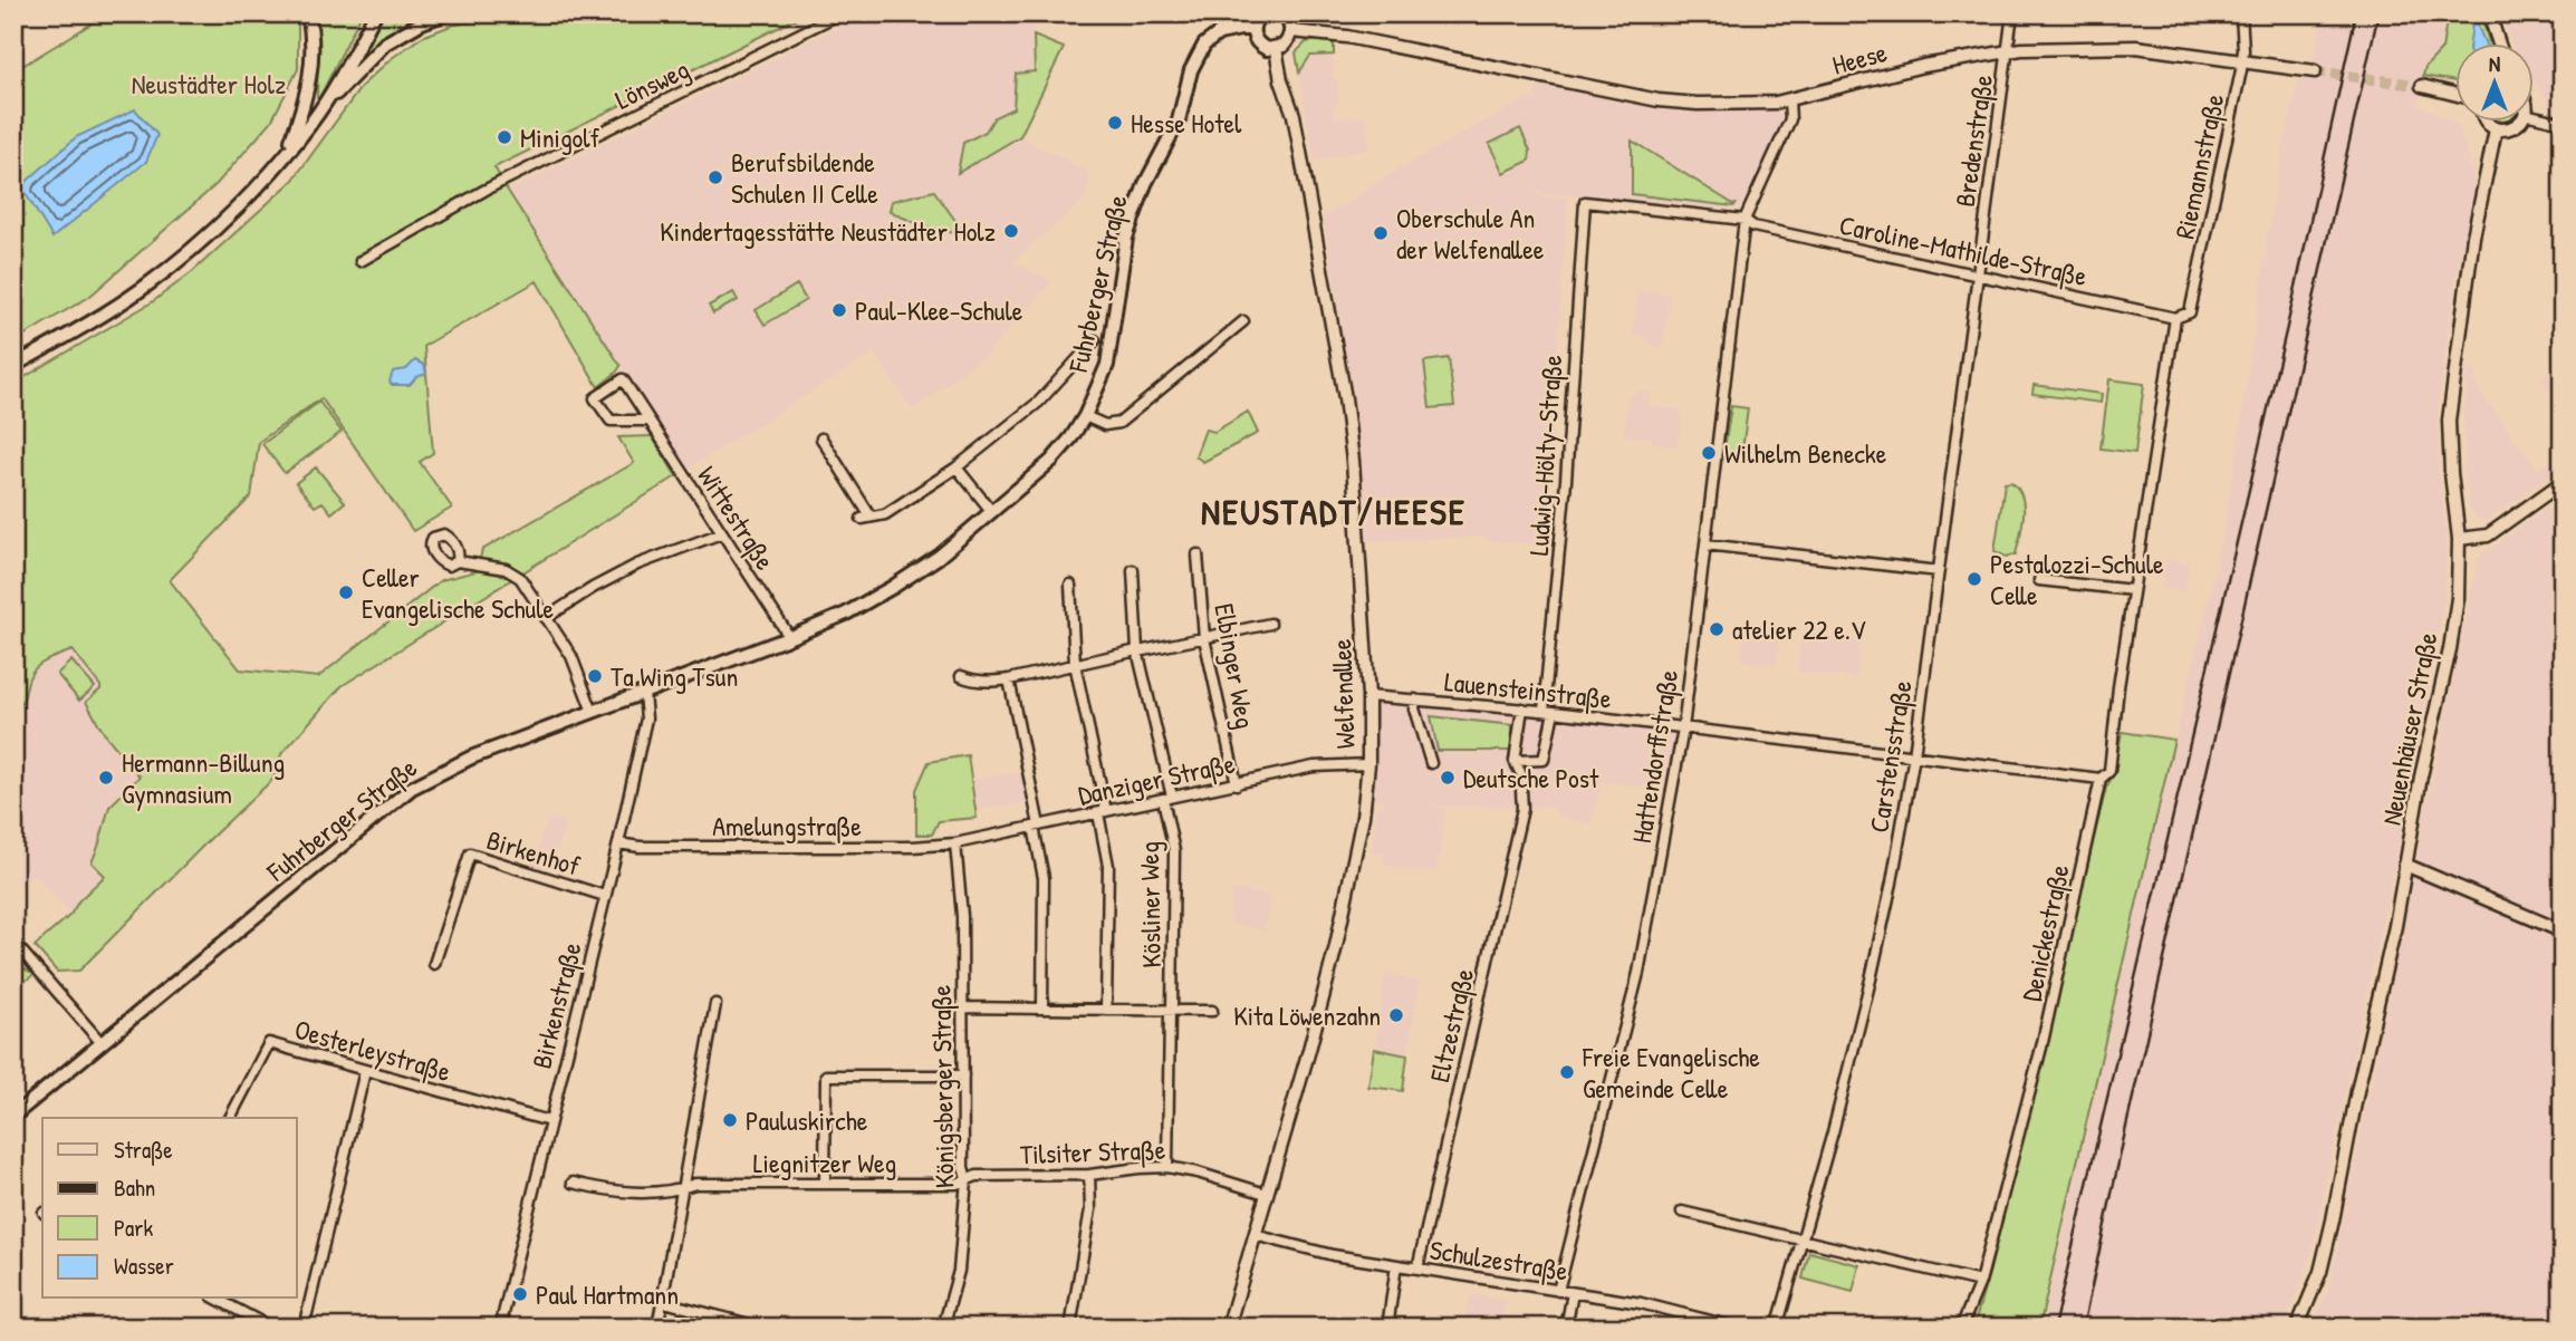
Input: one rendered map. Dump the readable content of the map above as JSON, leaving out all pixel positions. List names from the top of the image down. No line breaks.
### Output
{"streets":{"main road":["Fuhrberger Straße"],"street":["Heese","Lönsweg","Bredenstraße","Riemannstraße","Caroline-Mathilde-Straße","Ludwig-Hölty-Straße","Wittestraße","Elbinger Weg","Lauensteinstraße","Welfenallee","Neuenhäuser Straße","Hattendorffstraße","Carstensstraße","Danziger Straße","Amelungstraße","Birkenhof","Kösliner Weg","Denickestraße","Birkenstraße","Eltzestraße","Oesterleystraße","Königsberger Straße","Tilsiter Straße","Liegnitzer Weg","Schulzestraße"]},"crossings":[["Heese","Bredenstraße"],["Heese","Riemannstraße"],["Bredenstraße","Caroline-Mathilde-Straße"],["Bredenstraße","Carstensstraße"],["Riemannstraße","Caroline-Mathilde-Straße"],["Caroline-Mathilde-Straße","Ludwig-Hölty-Straße"],["Caroline-Mathilde-Straße","Hattendorffstraße"],["Caroline-Mathilde-Straße","Carstensstraße"],["Fuhrberger Straße","Wittestraße"],["Fuhrberger Straße","Birkenstraße"],["Ludwig-Hölty-Straße","Lauensteinstraße"],["Ludwig-Hölty-Straße","Hattendorffstraße"],["Elbinger Weg","Danziger Straße"],["Lauensteinstraße","Welfenallee"],["Lauensteinstraße","Hattendorffstraße"],["Lauensteinstraße","Carstensstraße"],["Lauensteinstraße","Denickestraße"],["Welfenallee","Danziger Straße"],["Welfenallee","Tilsiter Straße"],["Welfenallee","Schulzestraße"],["Hattendorffstraße","Schulzestraße"],["Danziger Straße","Amelungstraße"],["Danziger Straße","Kösliner Weg"],["Danziger Straße","Königsberger Straße"],["Amelungstraße","Birkenstraße"],["Amelungstraße","Königsberger Straße"],["Birkenhof","Birkenstraße"],["Kösliner Weg","Tilsiter Straße"],["Birkenstraße","Oesterleystraße"],["Eltzestraße","Schulzestraße"],["Königsberger Straße","Tilsiter Straße"],["Königsberger Straße","Liegnitzer Weg"],["Tilsiter Straße","Liegnitzer Weg"]],"districts":["NEUSTADT/HEESE"],"parks":["Neustädter Holz"],"places":["Hesse Hotel","Minigolf","Berufsbildende Schulen II Celle","Kindertagesstätte Neustädter Holz","Oberschule An der Welfenallee","Paul-Klee-Schule","Wilhelm Benecke","Pestalozzi-Schule Celle","Celler Evangelische Schule","atelier 22 e.V","Ta Wing Tsun","Hermann-Billung Gymnasium","Deutsche Post","Kita Löwenzahn","Freie Evangelische Gemeinde Celle","Pauluskirche","Paul Hartmann"],"legend":["Straße","Bahn","Park","Wasser"],"north":"top"}
